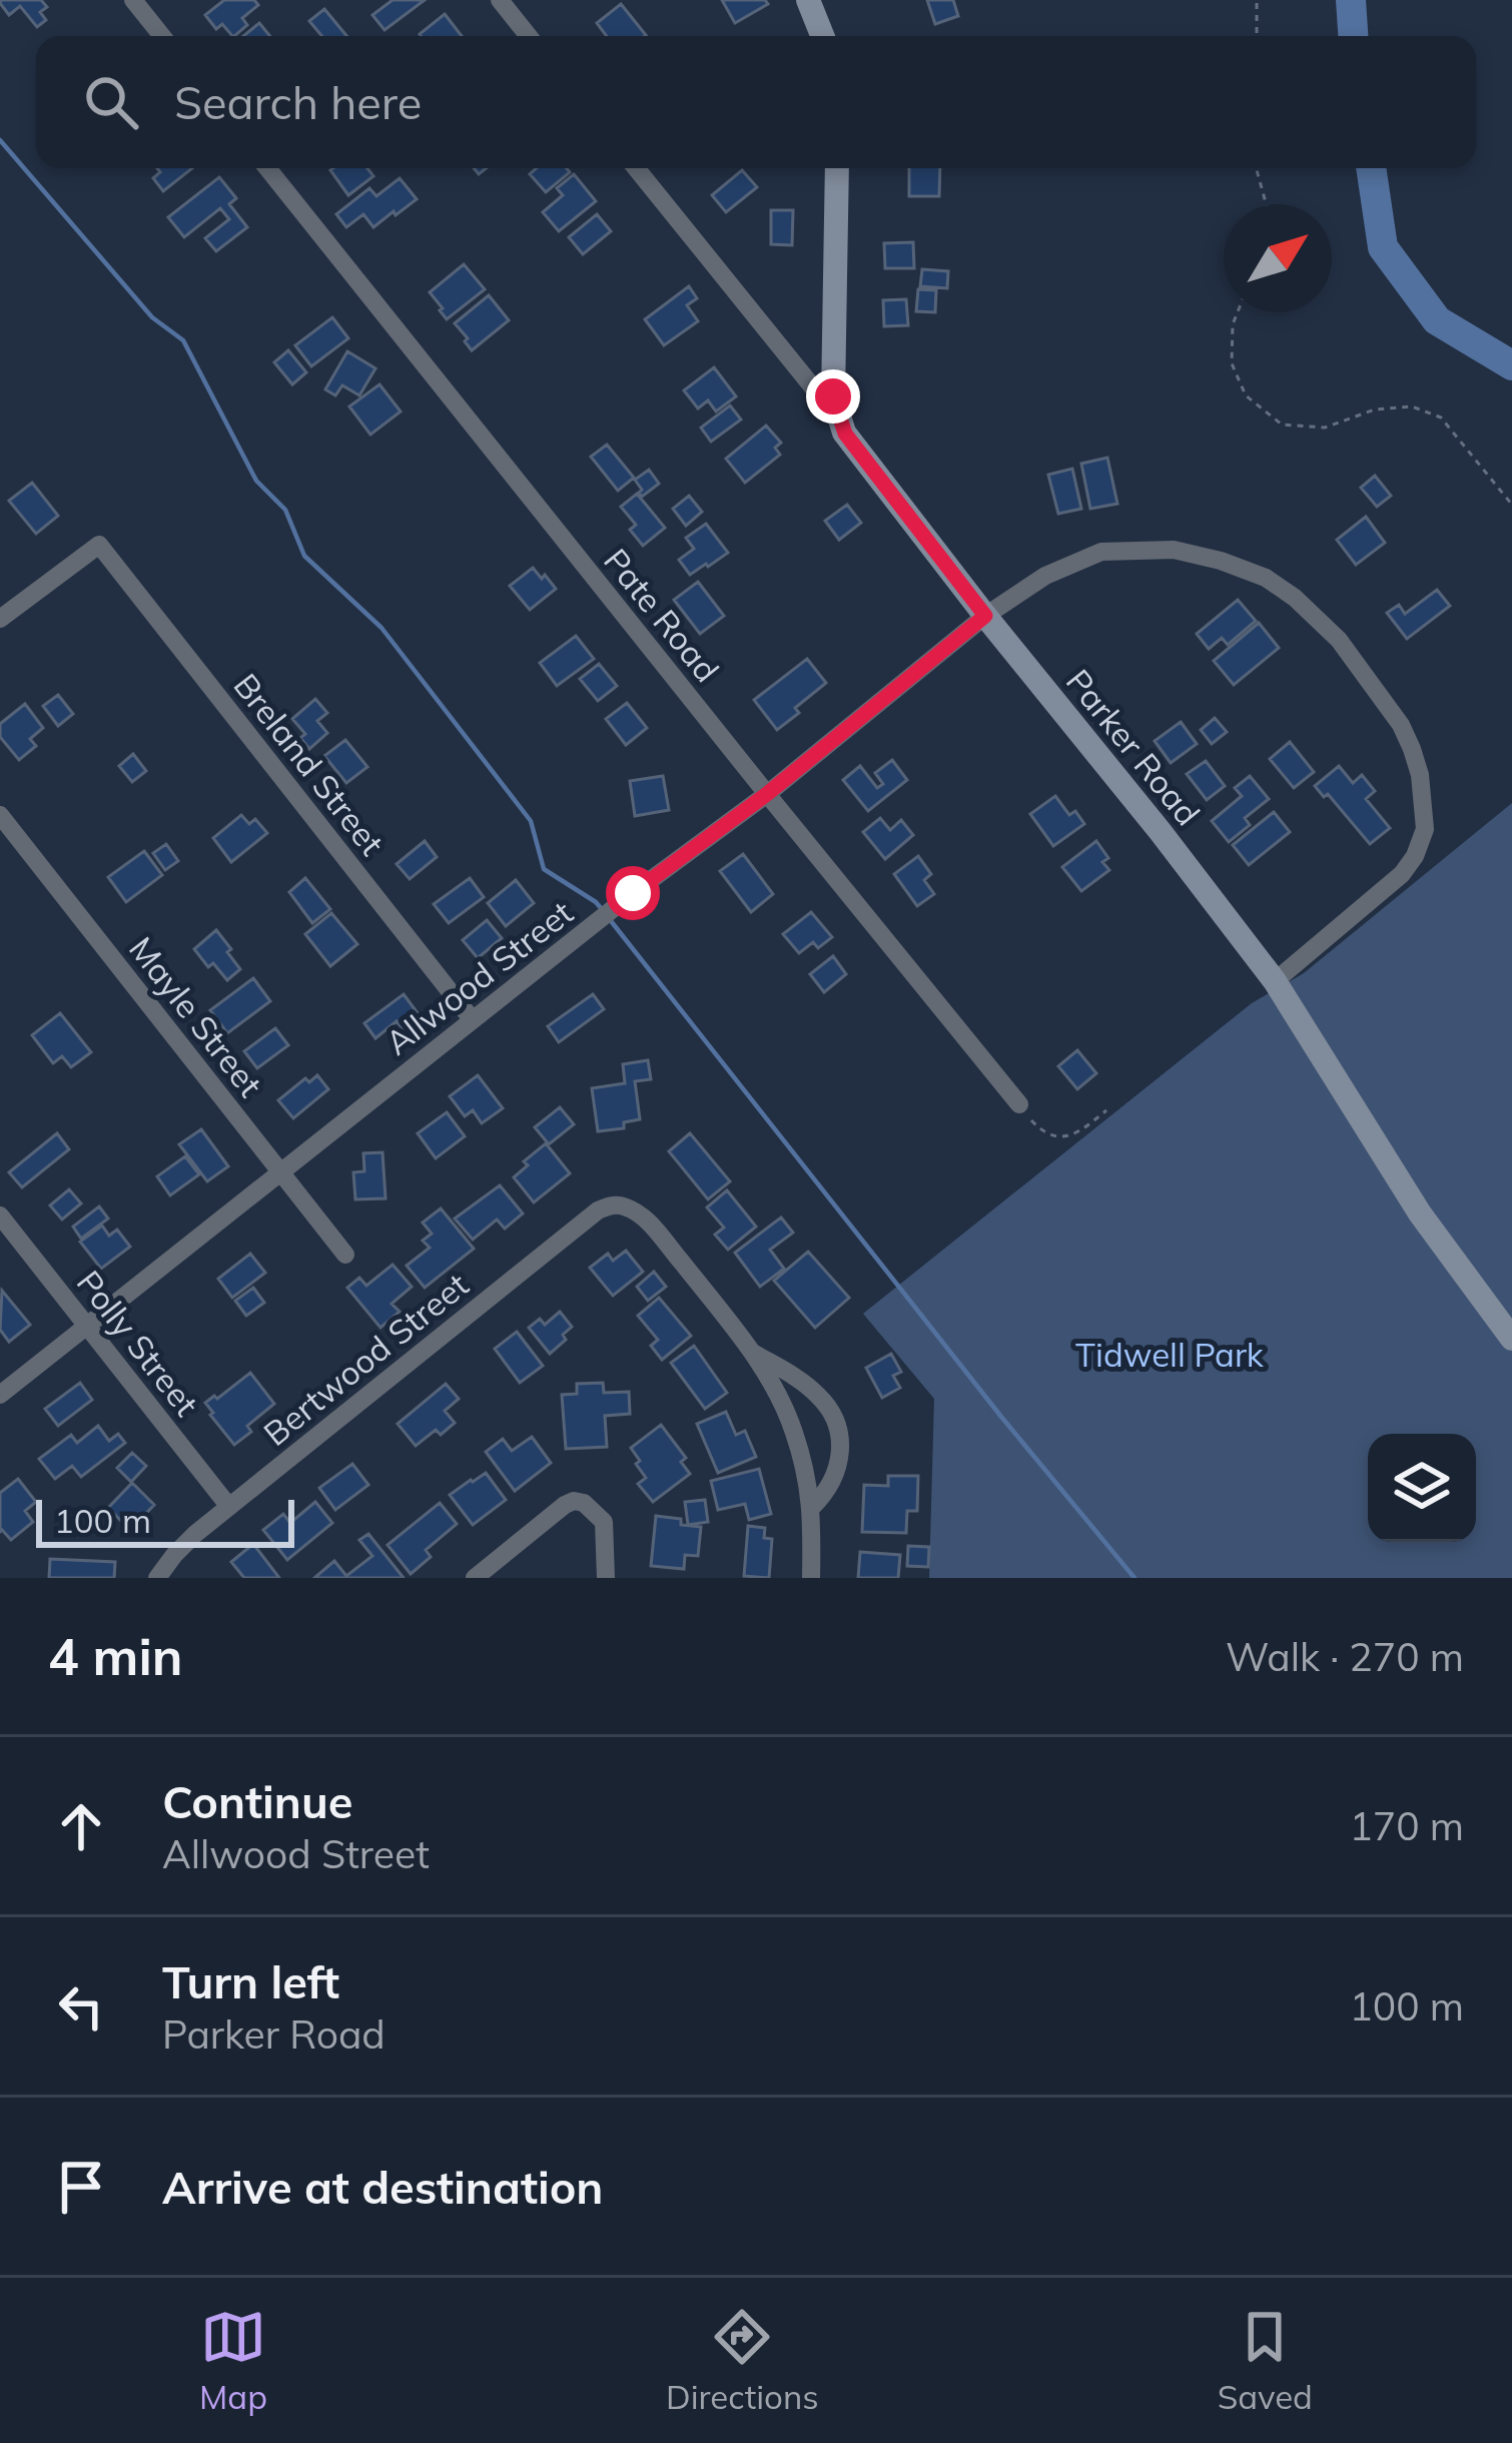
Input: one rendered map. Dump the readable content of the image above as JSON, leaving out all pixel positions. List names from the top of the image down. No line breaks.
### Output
{"streets":{"main road":["Parker Road"],"street":["Pate Road","Breland Street","Allwood Street","Mayle Street","Polly Street","Bertwood Street"]},"crossings":[["Pate Road","Allwood Street"],["Parker Road","Allwood Street"],["Breland Street","Allwood Street"],["Allwood Street","Mayle Street"],["Allwood Street","Polly Street"],["Polly Street","Bertwood Street"]],"parks":["Tidwell Park"],"scale_bar":"100 m","north":"top right","page":{"search":"Search here","scale":"100 m","heading":["4 min","Walk · 270 m"],"list":[["Continue","Allwood Street","170 m"],["Turn left","Parker Road","100 m"],"Arrive at destination"],"nav":["Map","Directions","Saved"]}}
